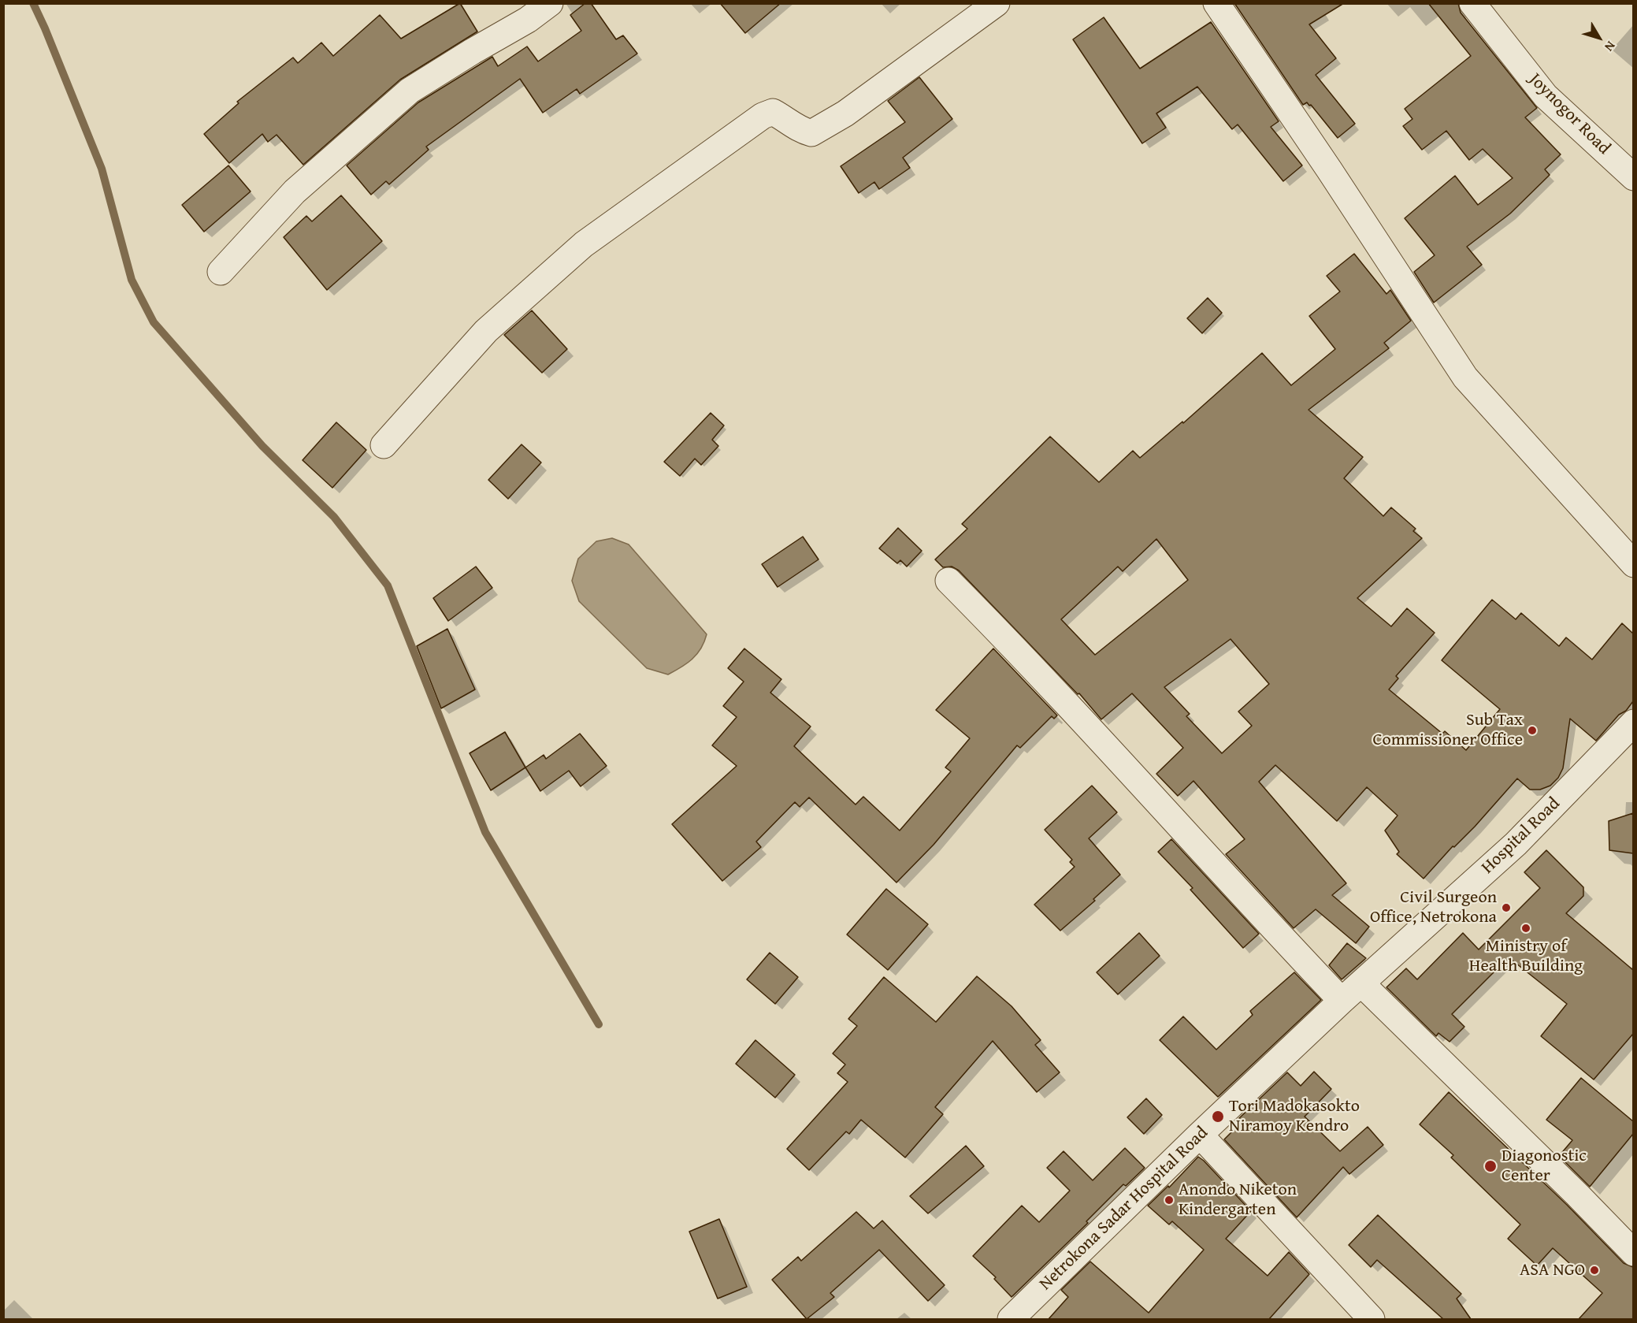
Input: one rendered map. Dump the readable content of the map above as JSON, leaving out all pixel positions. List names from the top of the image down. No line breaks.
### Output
{"streets":{"street":["Joynogor Road","Hospital Road","Netrokona Sadar Hospital Road"]},"crossings":[["Hospital Road","Netrokona Sadar Hospital Road"]],"places":["Sub Tax Commissioner Office","Civil Surgeon Office, Netrokona","Ministry of Health Building","Tori Madokasokto Niramoy Kendro","Diagonostic Center","Anondo Niketon Kindergarten","ASA NGO"],"north":"bottom right"}
